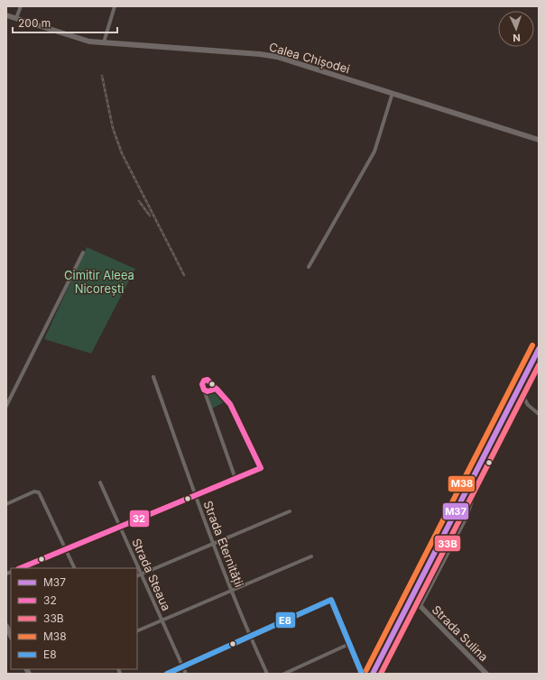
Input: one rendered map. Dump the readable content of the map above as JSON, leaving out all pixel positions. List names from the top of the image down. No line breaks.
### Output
{"streets":{"main road":["Calea Chișodei"],"street":["Strada Eternității","Strada Steaua","Strada Sulina"]},"parks":["Cimitir Aleea Nicorești"],"lines":["transit line M38","transit line M37","transit line 33B","transit line 32","transit line E8"],"legend":["M37","32","33B","M38","E8"],"scale_bar":"200 m","north":"bottom"}
